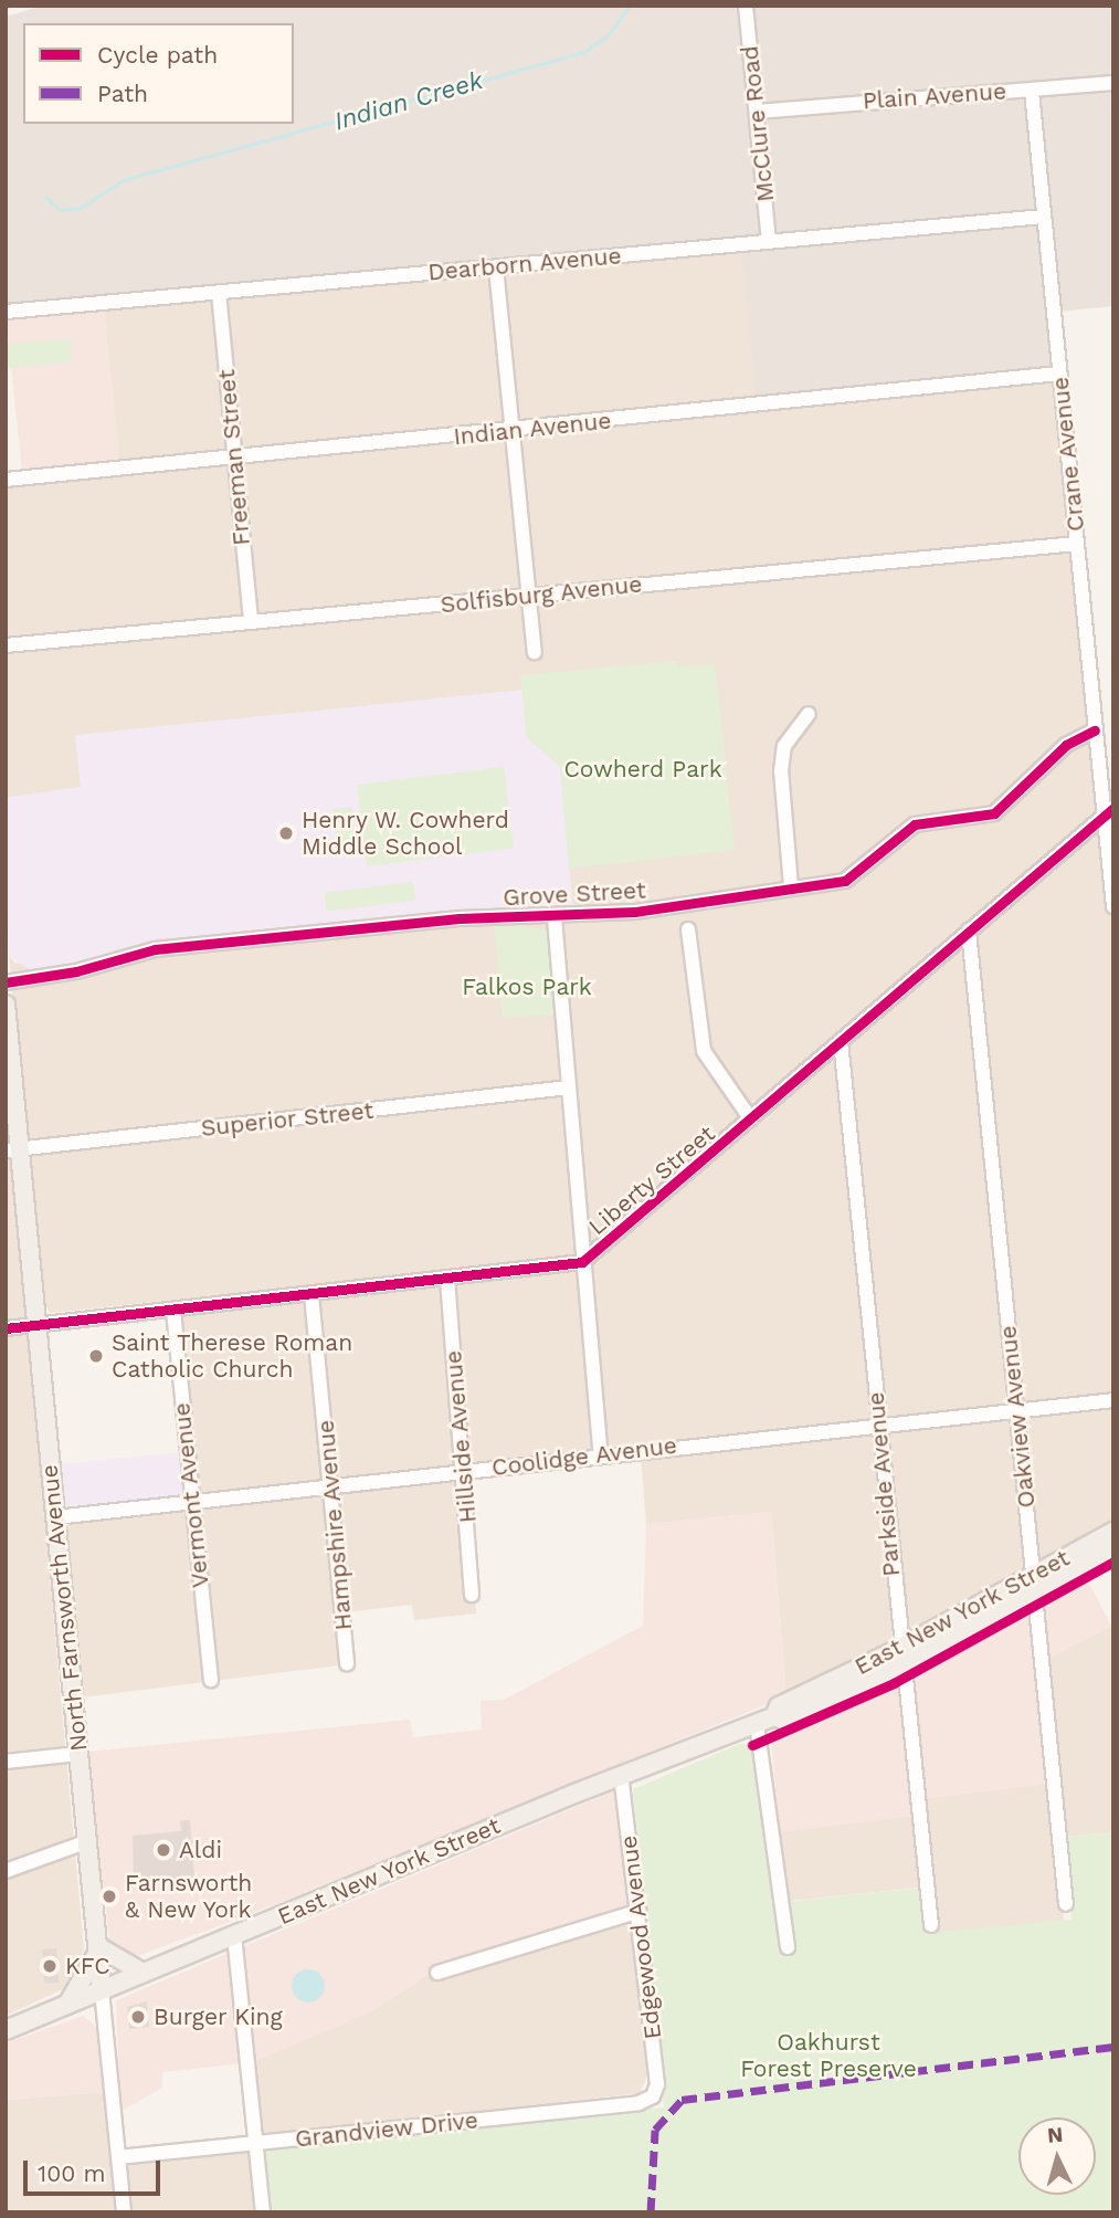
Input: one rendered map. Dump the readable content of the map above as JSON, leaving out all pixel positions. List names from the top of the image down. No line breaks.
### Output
{"streets":{"main road":["North Farnsworth Avenue","East New York Street"],"street":["Plain Avenue","McClure Road","Dearborn Avenue","Indian Avenue","Crane Avenue","Freeman Street","Solfisburg Avenue","Grove Street","Superior Street","Liberty Street","Oakview Avenue","Hillside Avenue","Coolidge Avenue","Parkside Avenue","Vermont Avenue","Hampshire Avenue","Edgewood Avenue","Grandview Drive"]},"crossings":[["Plain Avenue","McClure Road"],["Plain Avenue","Crane Avenue"],["McClure Road","Dearborn Avenue"],["Dearborn Avenue","Crane Avenue"],["Dearborn Avenue","Freeman Street"],["Indian Avenue","Crane Avenue"],["Indian Avenue","Freeman Street"],["Crane Avenue","Solfisburg Avenue"],["Crane Avenue","Grove Street"],["Crane Avenue","Liberty Street"],["Freeman Street","Solfisburg Avenue"],["Superior Street","North Farnsworth Avenue"],["Liberty Street","Oakview Avenue"],["Liberty Street","Hillside Avenue"],["Liberty Street","Parkside Avenue"],["Liberty Street","Vermont Avenue"],["Liberty Street","Hampshire Avenue"],["Liberty Street","North Farnsworth Avenue"],["Oakview Avenue","Coolidge Avenue"],["Oakview Avenue","East New York Street"],["Hillside Avenue","Coolidge Avenue"],["Coolidge Avenue","Parkside Avenue"],["Coolidge Avenue","Vermont Avenue"],["Coolidge Avenue","Hampshire Avenue"],["Coolidge Avenue","North Farnsworth Avenue"],["Parkside Avenue","East New York Street"],["North Farnsworth Avenue","East New York Street"],["North Farnsworth Avenue","Grandview Drive"],["East New York Street","Edgewood Avenue"],["Edgewood Avenue","Grandview Drive"]],"water":["Indian Creek"],"parks":["Cowherd Park","Falkos Park","Oakhurst Forest Preserve"],"places":["Henry W. Cowherd Middle School","Saint Therese Roman Catholic Church","Aldi","Farnsworth & New York","KFC","Burger King"],"legend":["Cycle path","Path"],"scale_bar":"100 m","north":"top"}
